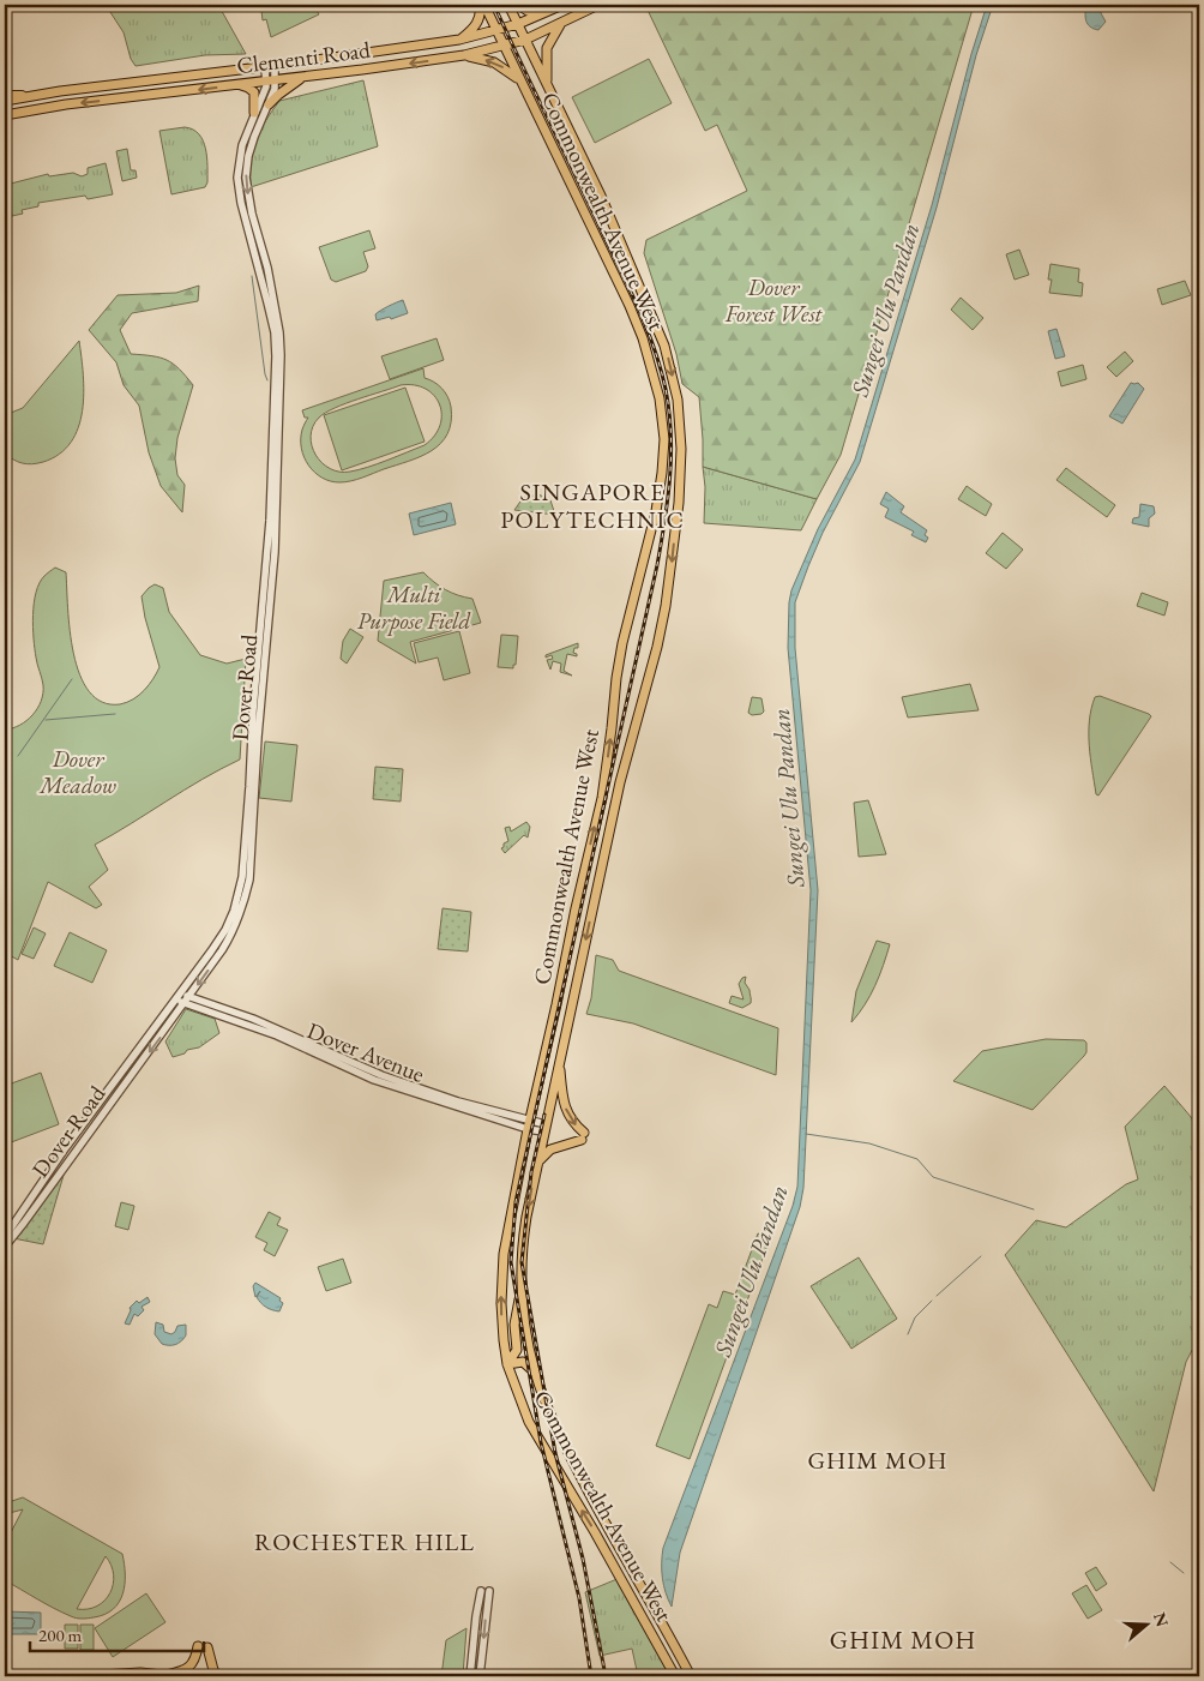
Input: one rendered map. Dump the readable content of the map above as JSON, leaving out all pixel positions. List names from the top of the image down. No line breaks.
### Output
{"streets":{"main road":["Clementi Road","Commonwealth Avenue West"],"street":["Dover Road","Dover Avenue"]},"crossings":[["Clementi Road","Commonwealth Avenue West"],["Clementi Road","Dover Road"],["Commonwealth Avenue West","Dover Avenue"],["Dover Road","Dover Avenue"]],"districts":["SINGAPORE POLYTECHNIC","GHIM MOH","ROCHESTER HILL","GHIM MOH"],"water":["Sungei Ulu Pandan"],"parks":["Dover Forest West","Multi Purpose Field","Dover Meadow"],"scale_bar":"200 m","north":"right"}
